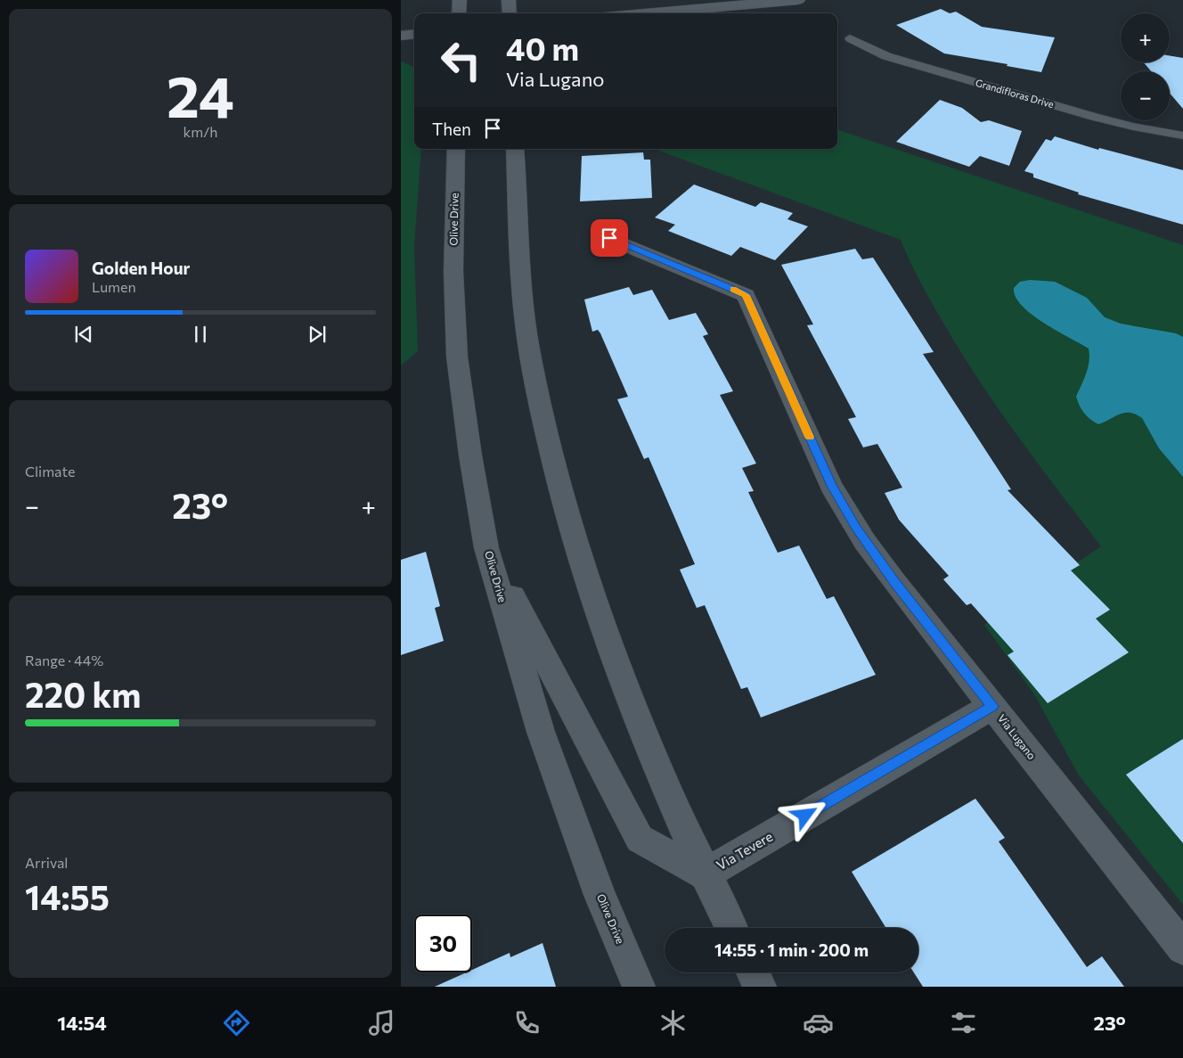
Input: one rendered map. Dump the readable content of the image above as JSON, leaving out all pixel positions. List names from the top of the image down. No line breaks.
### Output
{"streets":{"main road":["Olive Drive","Via Lugano","Via Tevere"],"lane":["Grandifloras Drive"]},"crossings":[["Via Lugano","Via Tevere"]],"page":{"tile":[["24","km/h"],"Climate",["Range · 44%","220 km"],["Arrival","14:55"]],"map_buttons":["+","−"],"turn":["40 m","Via Lugano"],"then":"Then","song":["Golden Hour","Lumen"],"heat":["−","23°","+"],"limit":"30","trip":"14:55 · 1 min · 200 m","tabs":["14:54","23°"]}}
